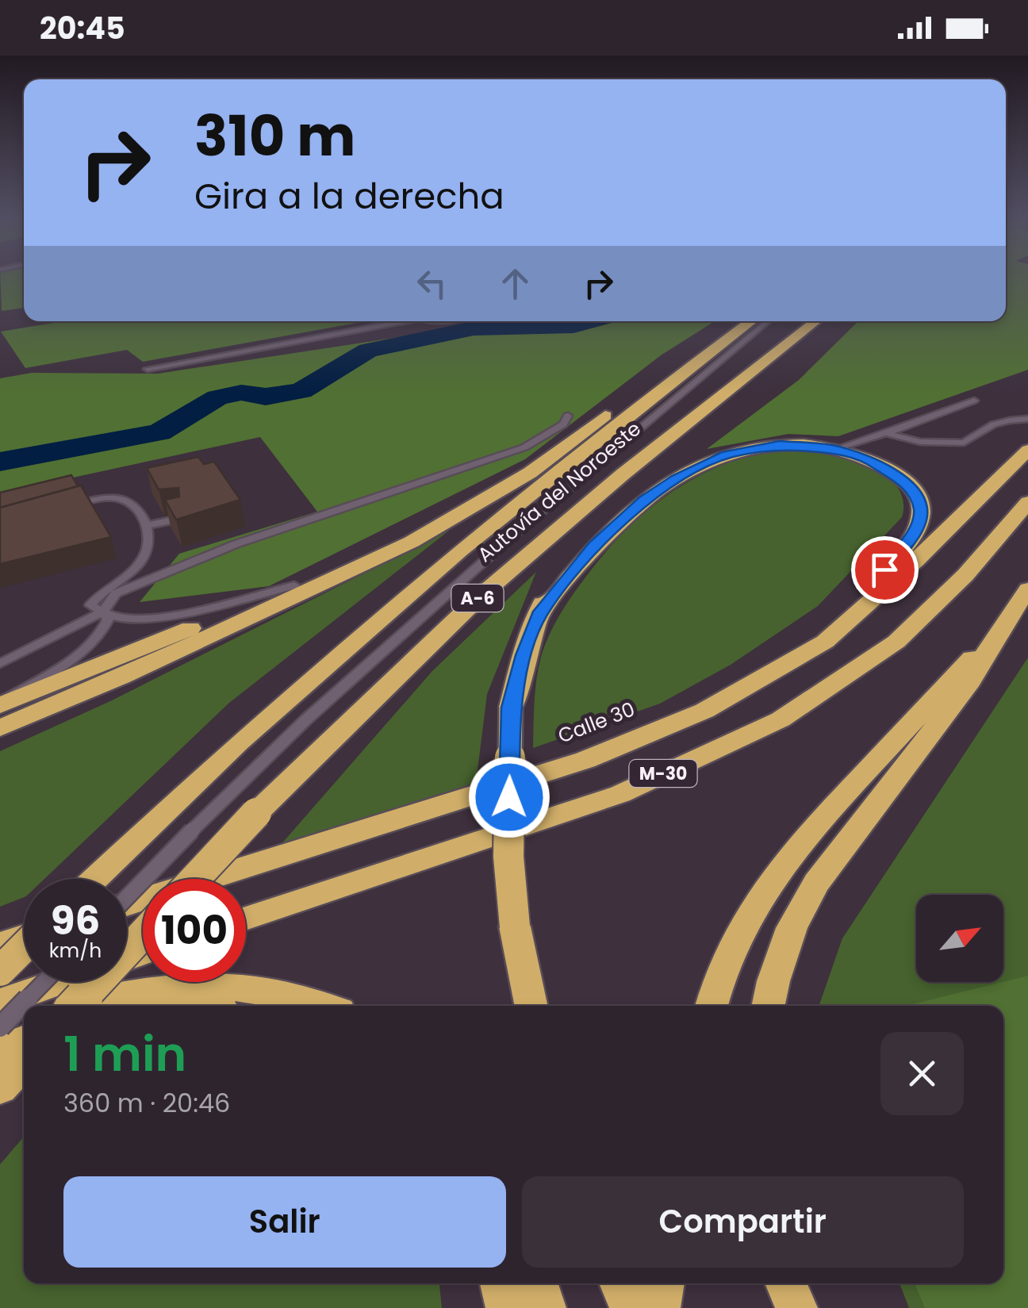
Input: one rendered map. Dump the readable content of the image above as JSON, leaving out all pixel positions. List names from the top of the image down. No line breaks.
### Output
{"streets":{"highway":["Autovía del Noroeste","A-6","Calle 30","M-30"]},"crossings":[["Autovía del Noroeste","A-6"]],"north":"top right","page":{"status":"20:45","turn":["310 m","Gira a la derecha"],"speed":"96 km/h","limit":"100","heading":["1 min","360 m · 20:46"],"buttons":["Salir","Compartir"]}}
